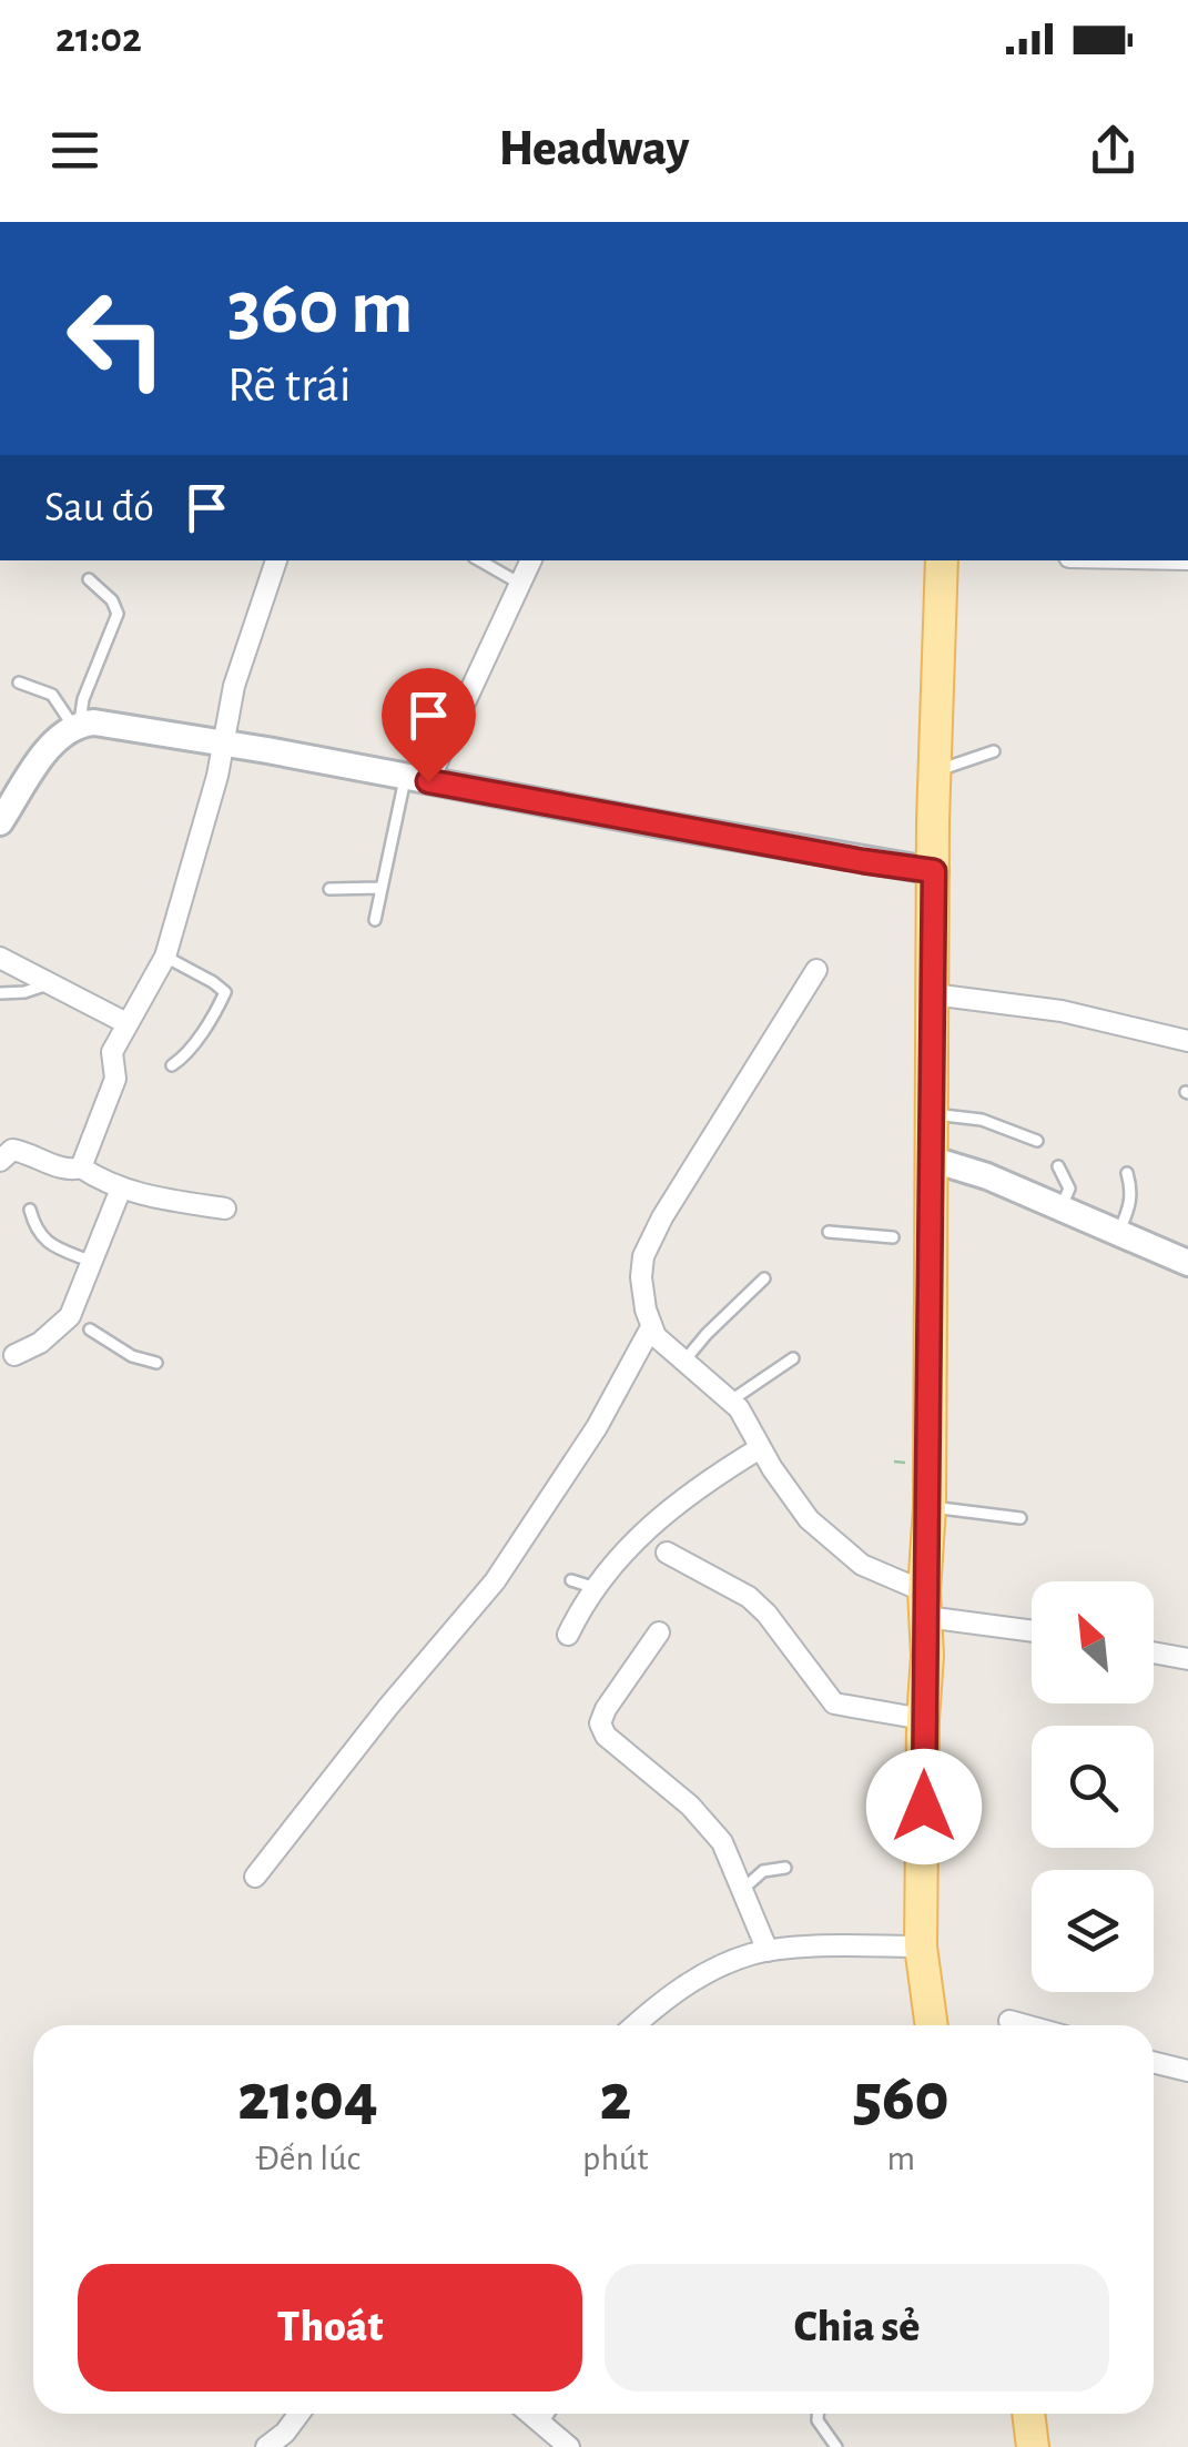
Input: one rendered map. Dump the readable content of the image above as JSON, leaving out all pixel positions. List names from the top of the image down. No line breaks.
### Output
{"north":"top left","page":{"status":"21:02","header":"Headway","turn":["360 m","Rẽ trái"],"then":"Sau đó","eta":["21:04","Đến lúc","2","phút","560","m"],"buttons":["Thoát","Chia sẻ"]}}
